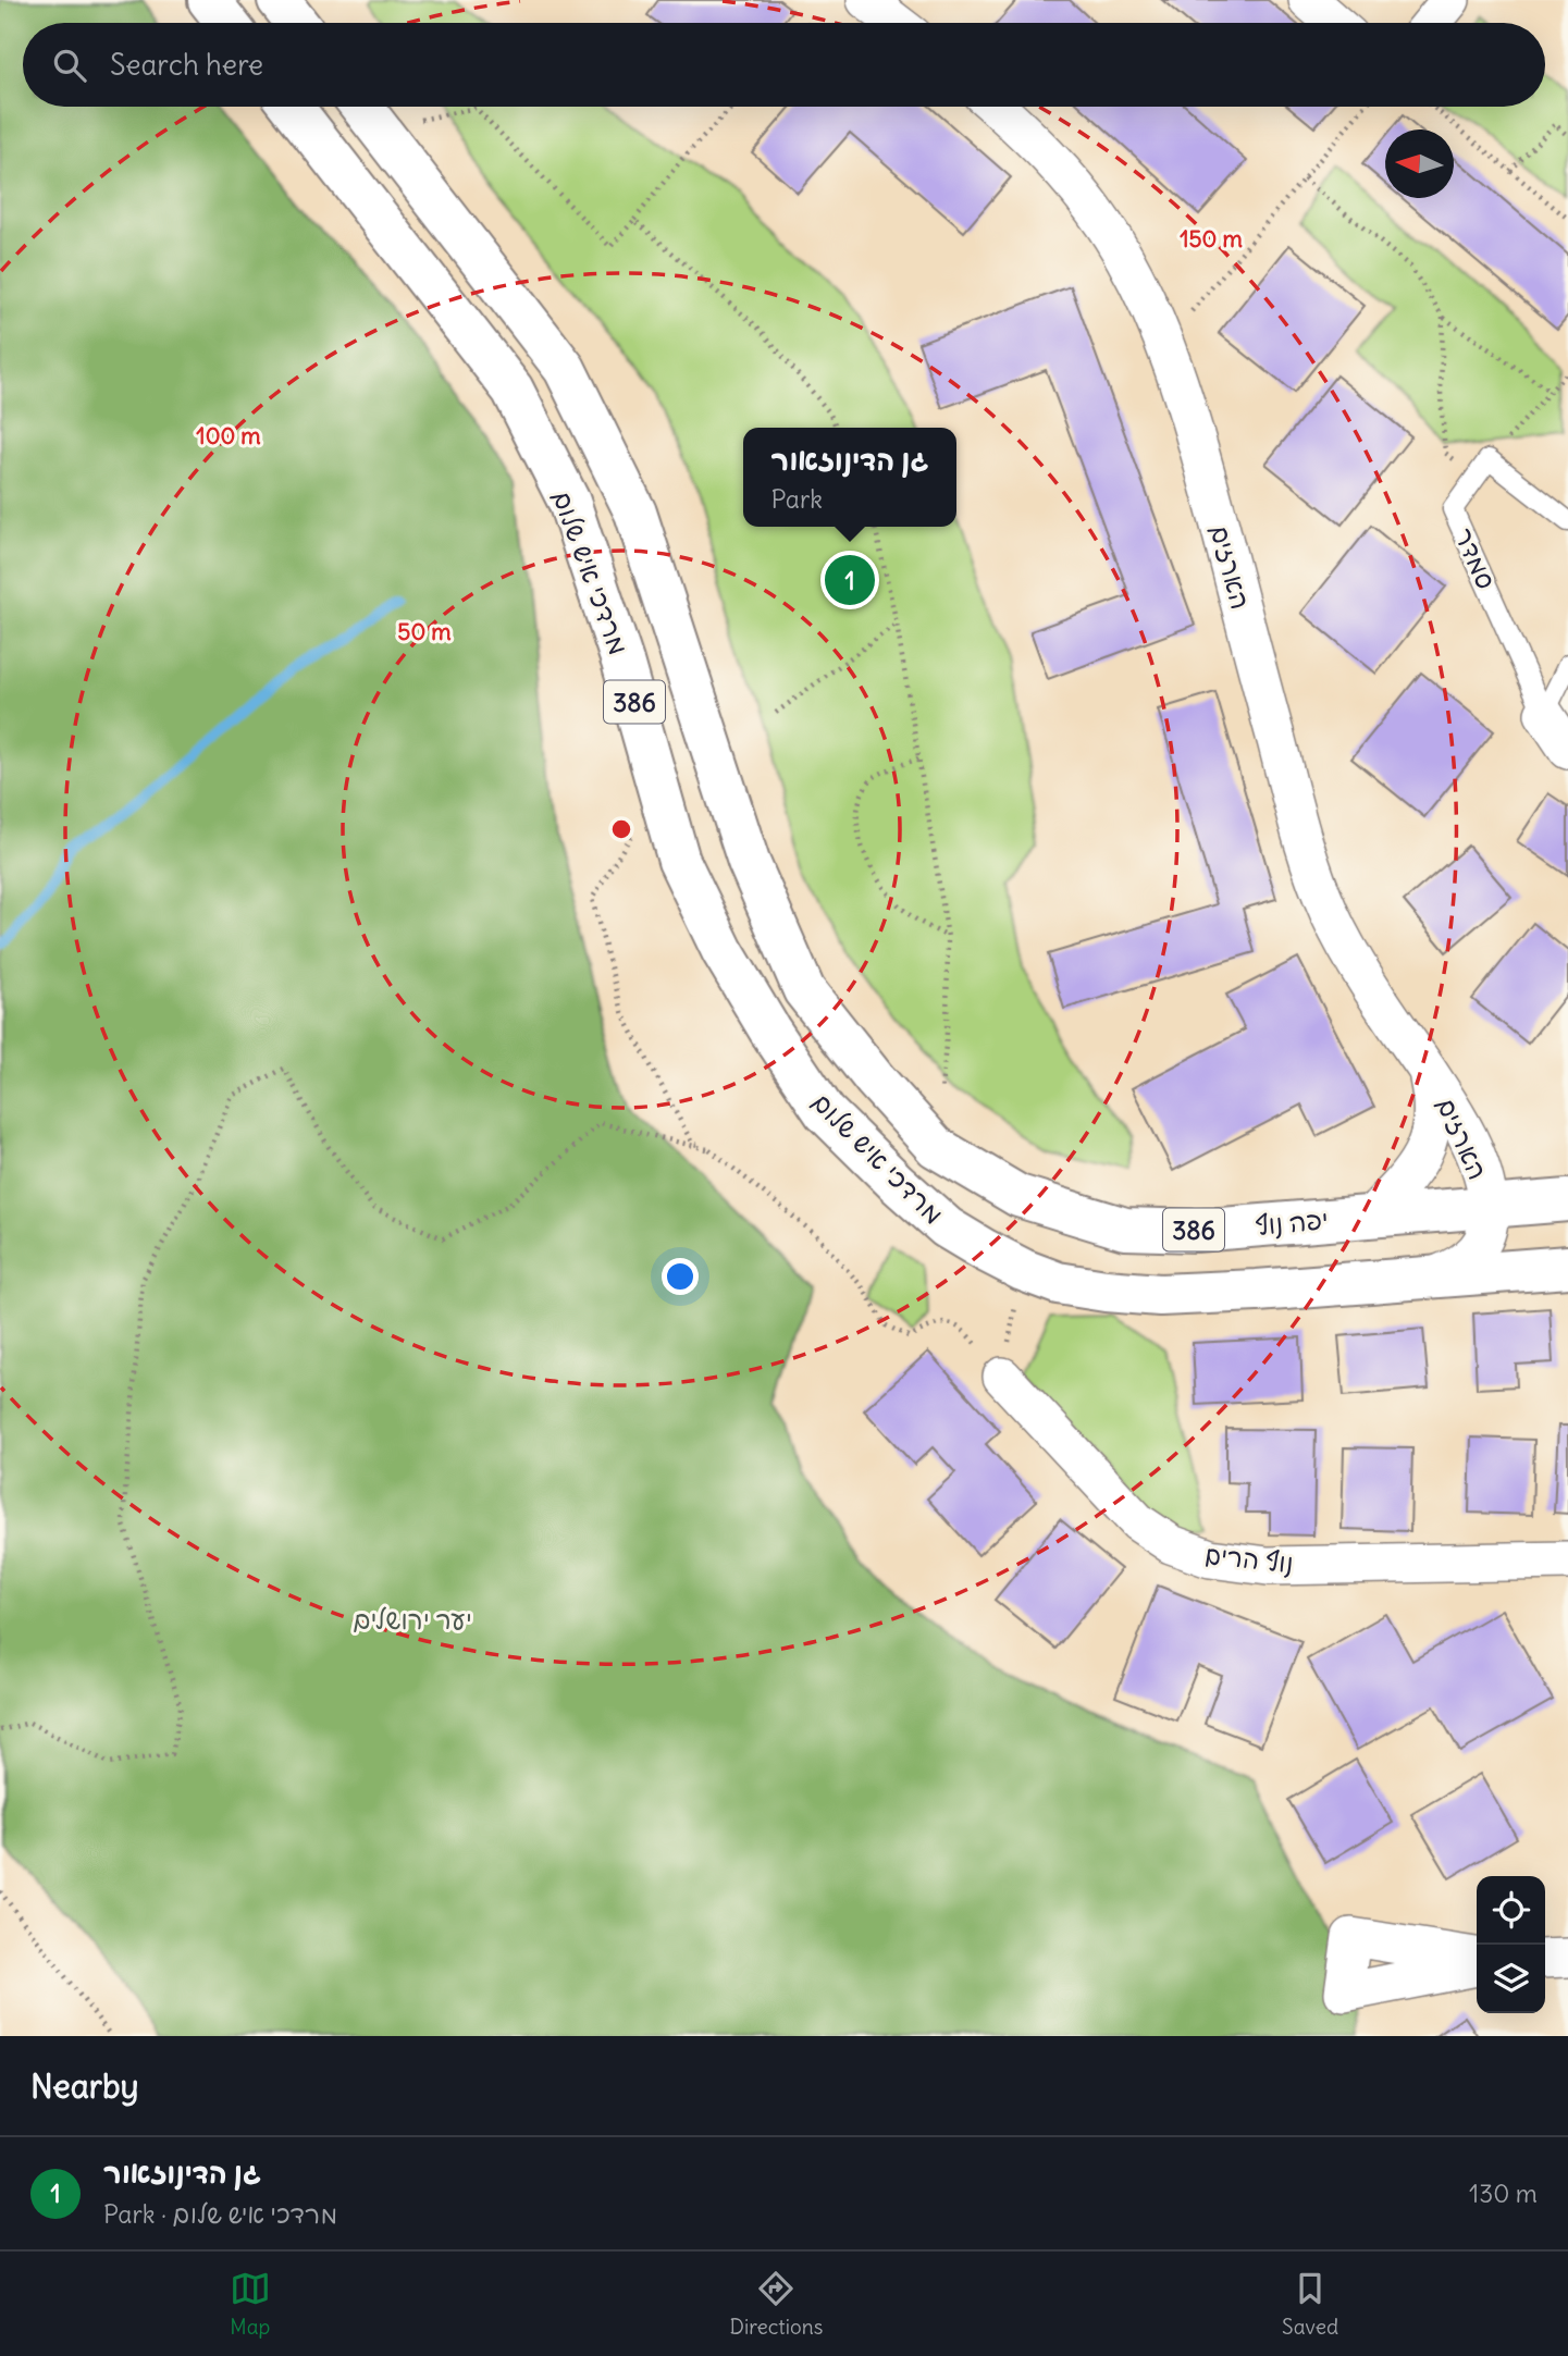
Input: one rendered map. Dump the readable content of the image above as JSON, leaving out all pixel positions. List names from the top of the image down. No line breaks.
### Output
{"streets":{"main road":["מרדכי איש שלום","386","יפה נוף"],"street":["סמדר","הארזים","נוף הרים"]},"crossings":[["הארזים","386"],["הארזים","יפה נוף"],["מרדכי איש שלום","386"],["מרדכי איש שלום","יפה נוף"]],"parks":["יער ירושלים"],"north":"left","page":{"search":"Search here","popup":["גן הדינוזאור","Park"],"pins":"1","heading":"Nearby","list":[{"mark":"1","name":"גן הדינוזאור","note":"Park · מרדכי איש שלום","value":"130 m"}],"nav":["Map","Directions","Saved"]},"rings":["150 m","100 m","50 m"]}
